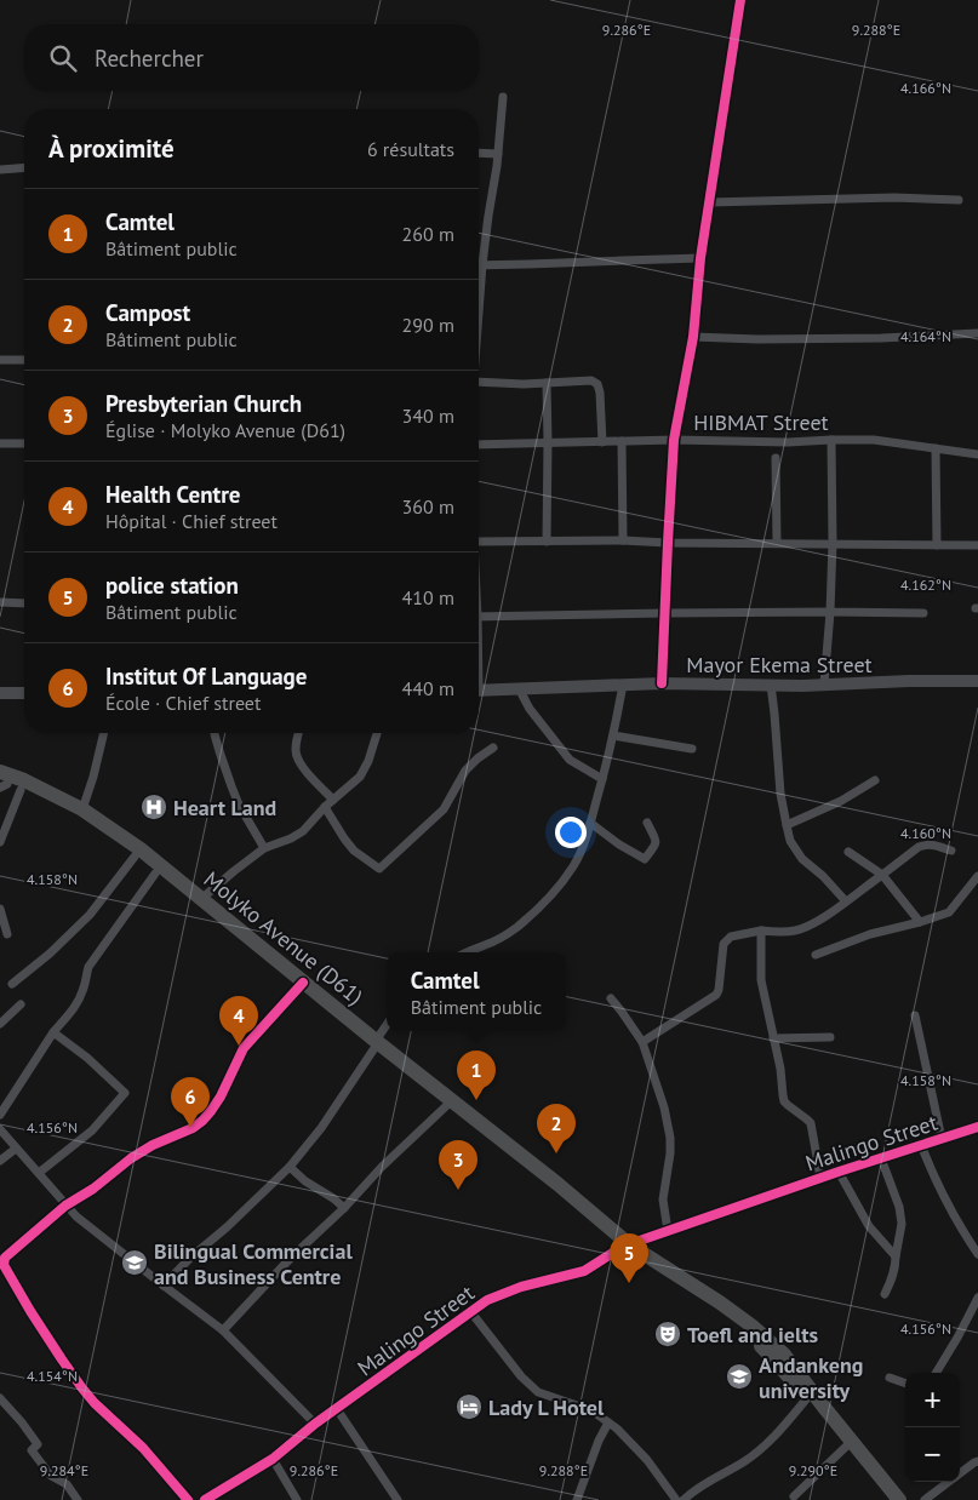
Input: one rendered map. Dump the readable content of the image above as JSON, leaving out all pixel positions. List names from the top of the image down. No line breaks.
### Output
{"streets":{"highway":["Molyko Avenue (D61)"],"street":["HIBMAT Street","Mayor Ekema Street","Malingo Street"]},"crossings":[["Molyko Avenue (D61)","Malingo Street"]],"places":{"hospital":["Heart Land"],"school or university":["Bilingual Commercial and Business Centre","Andankeng university"],"theatre":["Toefl and ielts"],"hotel":["Lady L Hotel"]},"page":{"search":"Rechercher","heading":["À proximité","6 résultats"],"list":[{"mark":"1","name":"Camtel","note":"Bâtiment public","value":"260 m"},{"mark":"2","name":"Campost","note":"Bâtiment public","value":"290 m"},{"mark":"3","name":"Presbyterian Church","note":"Église · Molyko Avenue (D61)","value":"340 m"},{"mark":"4","name":"Health Centre","note":"Hôpital · Chief street","value":"360 m"},{"mark":"5","name":"police station","note":"Bâtiment public","value":"410 m"},{"mark":"6","name":"Institut Of Language","note":"École · Chief street","value":"440 m"}],"popup":["Camtel","Bâtiment public"],"pins":["4","1","6","2","3","5"],"map_buttons":["+","−"]},"coordinates":["9.286°E","9.288°E","4.166°N","4.164°N","4.162°N","4.160°N","4.158°N","4.156°N","4.154°N","9.284°E","9.290°E"]}
